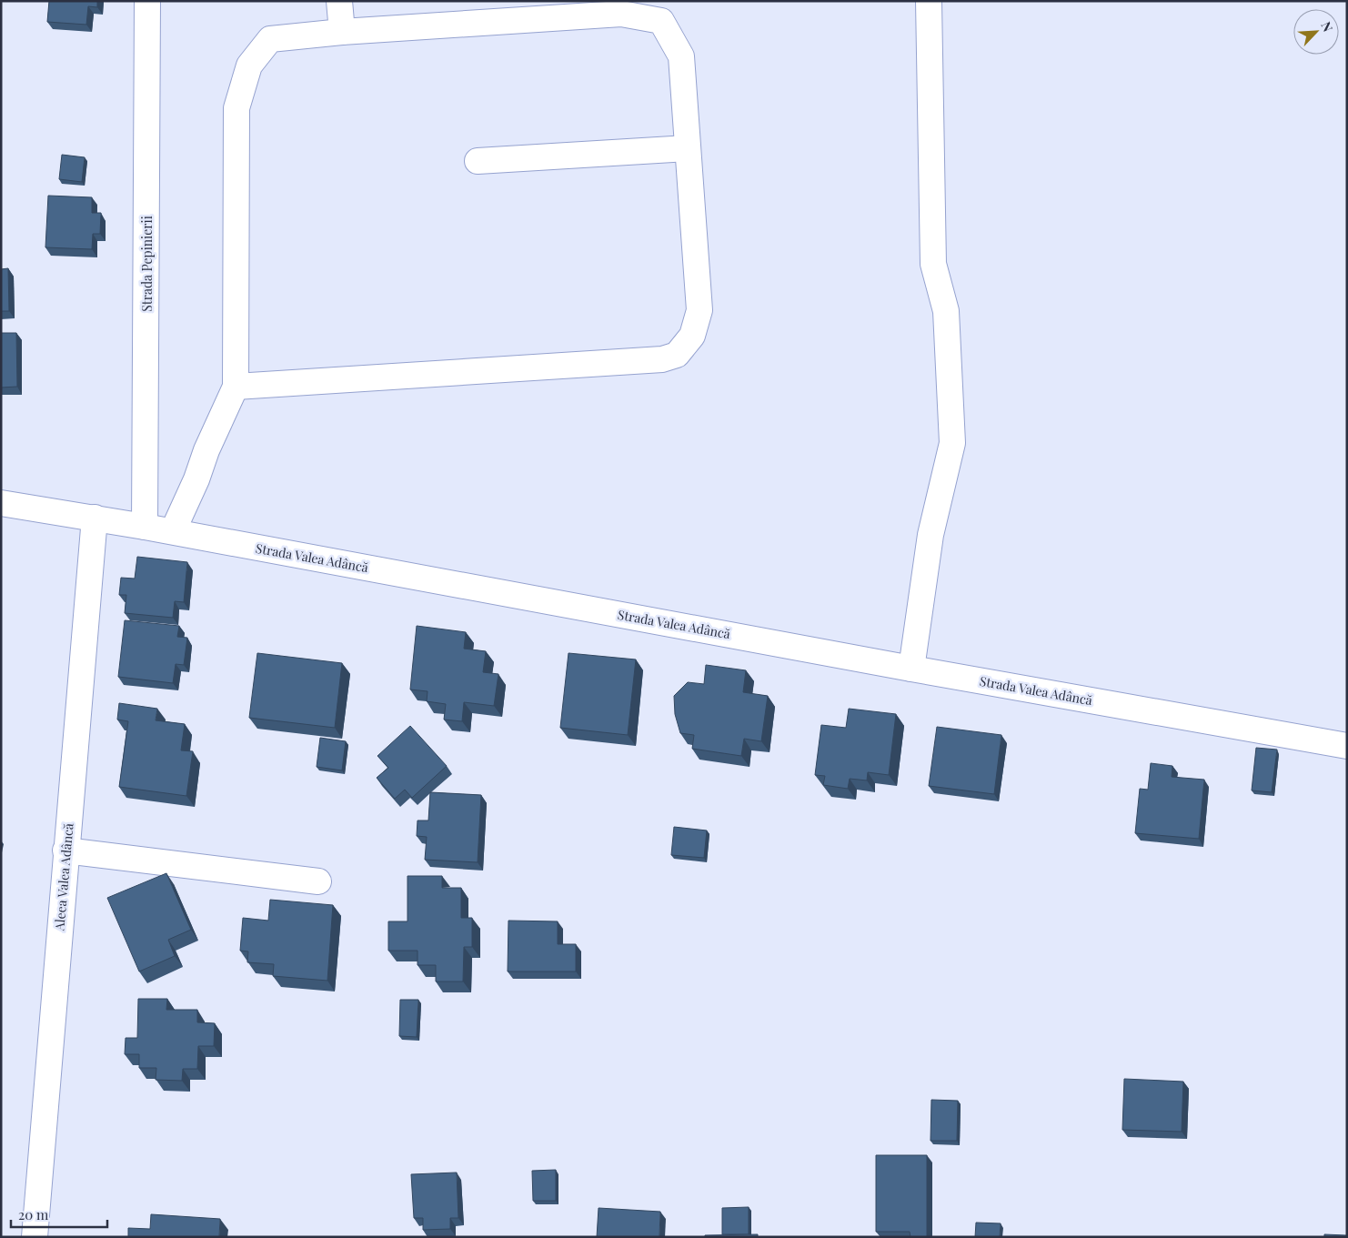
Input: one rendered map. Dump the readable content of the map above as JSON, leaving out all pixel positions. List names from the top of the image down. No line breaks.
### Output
{"streets":{"street":["Strada Pepinierii","Strada Valea Adâncă","Aleea Valea Adâncă"]},"crossings":[["Strada Pepinierii","Strada Valea Adâncă"],["Strada Valea Adâncă","Aleea Valea Adâncă"]],"scale_bar":"20 m","north":"top right"}
